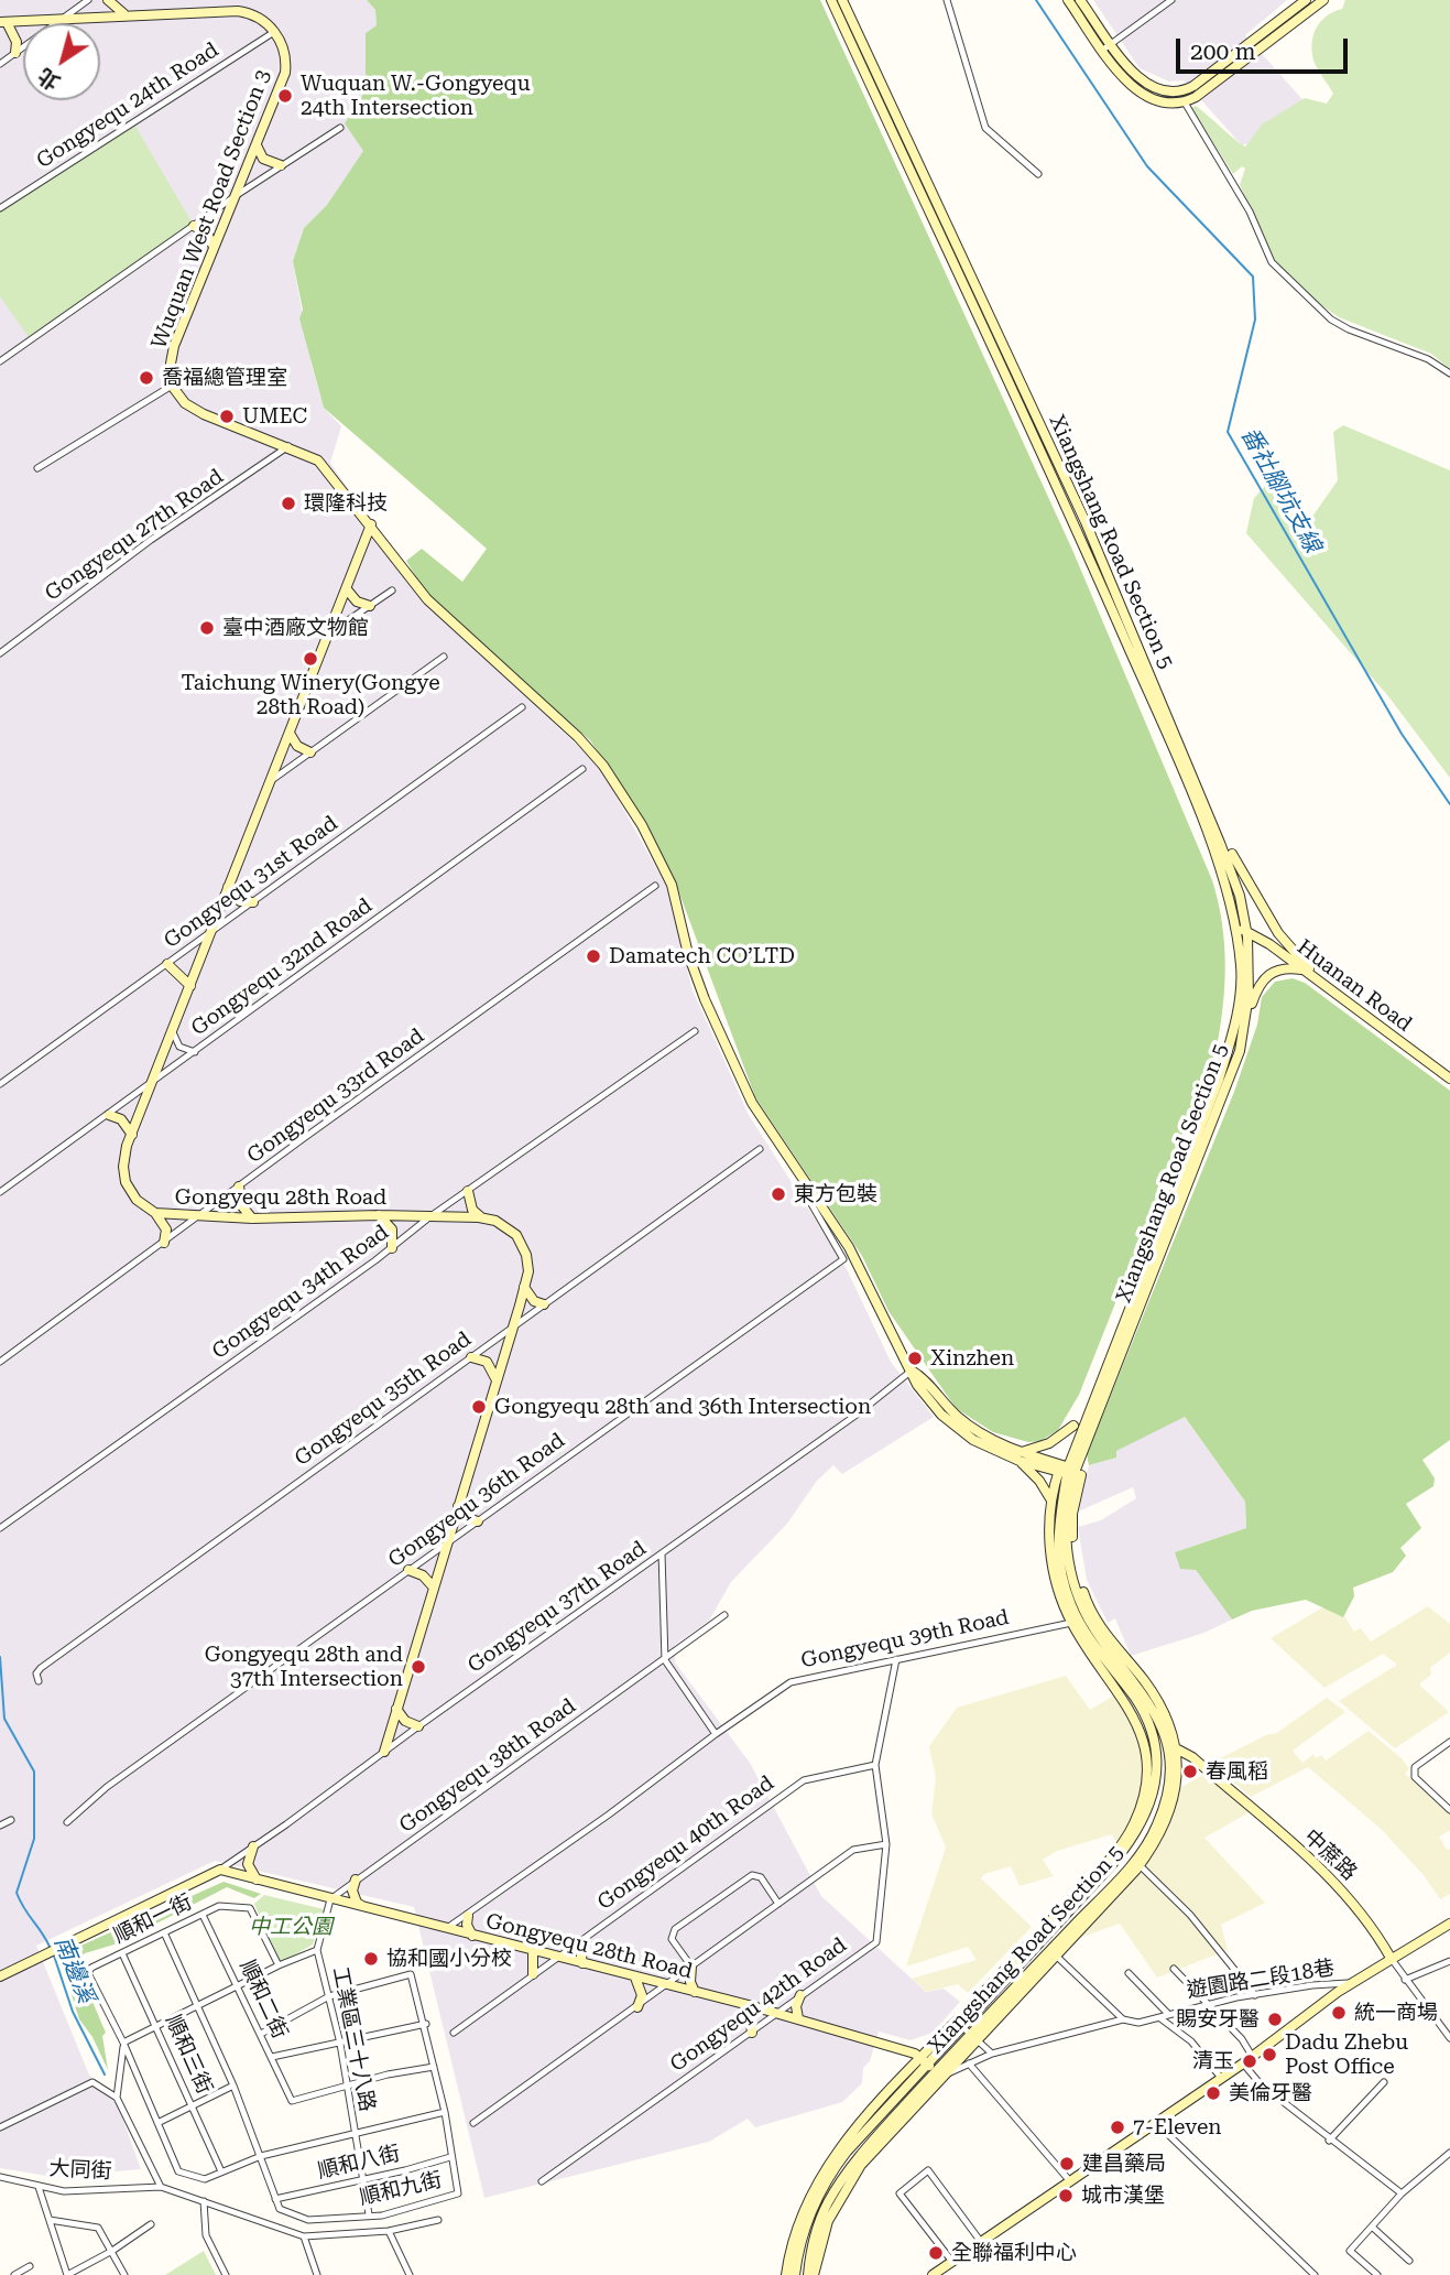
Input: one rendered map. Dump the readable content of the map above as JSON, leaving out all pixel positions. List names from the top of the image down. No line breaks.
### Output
{"streets":{"main road":["Wuquan West Road Section 3","Xiangshang Road Section 5","Huanan Road","Gongyequ 28th Road","中蔗路"],"street":["Gongyequ 24th Road","Gongyequ 27th Road","Gongyequ 31st Road","Gongyequ 32nd Road","Gongyequ 33rd Road","Gongyequ 34th Road","Gongyequ 35th Road","Gongyequ 36th Road","Gongyequ 37th Road","Gongyequ 39th Road","Gongyequ 38th Road","Gongyequ 40th Road","順和一街","遊園路二段18巷","順和二街","Gongyequ 42th Road","工業區三十八路","順和三街","順和八街","大同街","順和九街"]},"crossings":[["Gongyequ 24th Road","Wuquan West Road Section 3"],["Xiangshang Road Section 5","Huanan Road"],["Xiangshang Road Section 5","Gongyequ 28th Road"],["Xiangshang Road Section 5","Gongyequ 39th Road"],["Xiangshang Road Section 5","中蔗路"],["Xiangshang Road Section 5","遊園路二段18巷"],["Gongyequ 31st Road","Gongyequ 28th Road"],["Gongyequ 32nd Road","Gongyequ 28th Road"],["Gongyequ 33rd Road","Gongyequ 28th Road"],["Gongyequ 28th Road","Gongyequ 34th Road"],["Gongyequ 28th Road","Gongyequ 37th Road"],["Gongyequ 28th Road","Gongyequ 39th Road"],["Gongyequ 28th Road","Gongyequ 38th Road"],["Gongyequ 28th Road","Gongyequ 40th Road"],["Gongyequ 28th Road","遊園路二段18巷"],["Gongyequ 28th Road","Gongyequ 42th Road"],["Gongyequ 28th Road","工業區三十八路"],["Gongyequ 39th Road","Gongyequ 42th Road"],["Gongyequ 38th Road","工業區三十八路"],["Gongyequ 40th Road","Gongyequ 42th Road"],["順和一街","順和二街"],["順和一街","工業區三十八路"],["順和一街","順和三街"],["順和二街","工業區三十八路"],["工業區三十八路","順和三街"],["工業區三十八路","順和九街"],["順和八街","順和九街"]],"water":["番社腳坑支線","南邊溪"],"parks":["中工公園"],"places":["Wuquan W.-Gongyequ 24th Intersection","喬福總管理室","UMEC","環隆科技","臺中酒廠文物館","Taichung Winery(Gongye 28th Road)","Damatech CO’LTD","東方包裝","Xinzhen","Gongyequ 28th and 36th Intersection","Gongyequ 28th and 37th Intersection","春風稻","協和國小分校","統一商場","賜安牙醫","Dadu Zhebu Post Office","清玉","美倫牙醫","7-Eleven","建昌藥局","城市漢堡","全聯福利中心"],"scale_bar":"200 m","north":"bottom left"}
